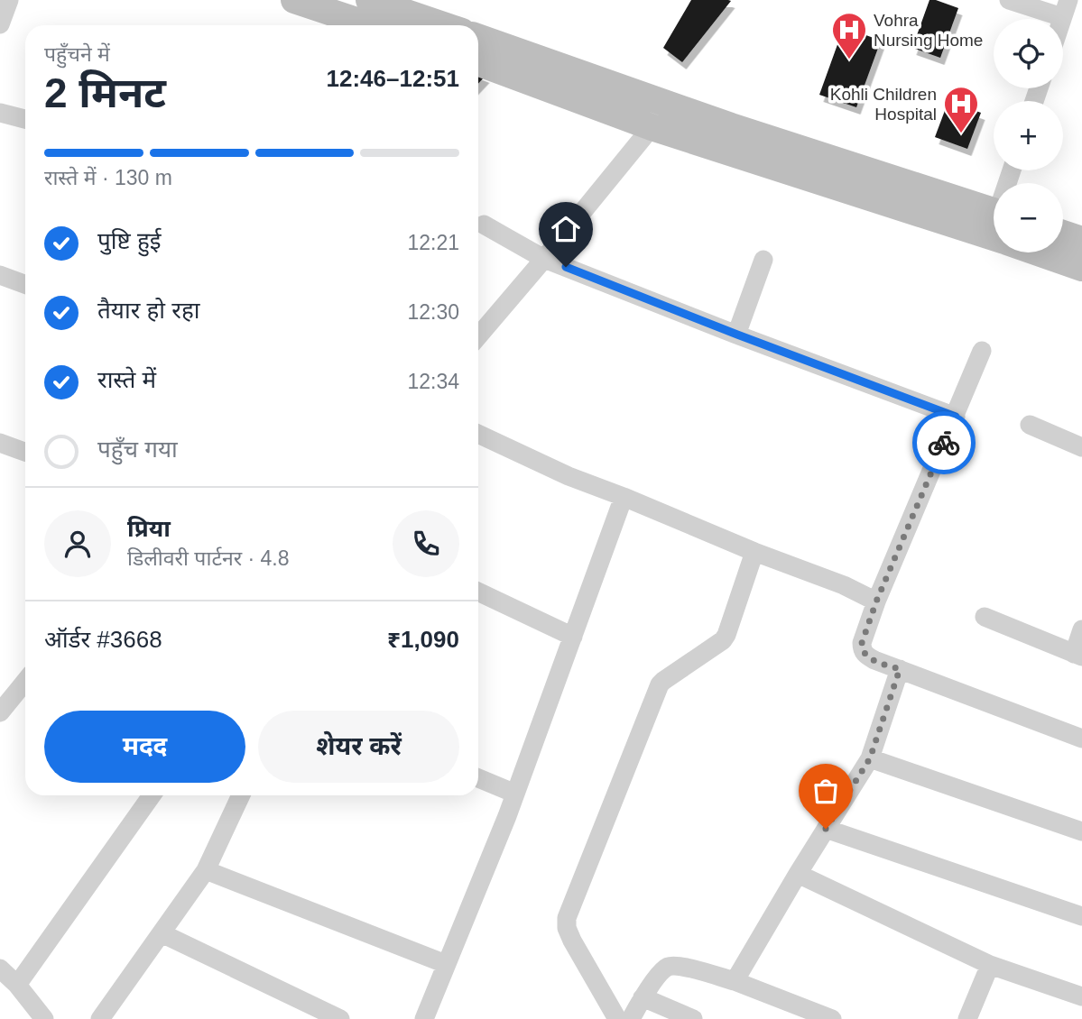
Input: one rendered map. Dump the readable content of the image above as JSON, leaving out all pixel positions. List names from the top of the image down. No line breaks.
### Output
{"places":{"hospital":["Vohra Nursing Home","Kohli Children Hospital"]},"page":{"map_buttons":["+","−"],"heading":["2 मिनट","पहुँचने में","12:46–12:51"],"panel":["प्रिया","डिलीवरी पार्टनर · 4.8","ऑर्डर #3668","₹1,090"],"bar":"रास्ते में · 130 m","list":[["पुष्टि हुई","12:21"],["तैयार हो रहा","12:30"],["रास्ते में","12:34"],"पहुँच गया"],"buttons":["मदद","शेयर करें"]}}
